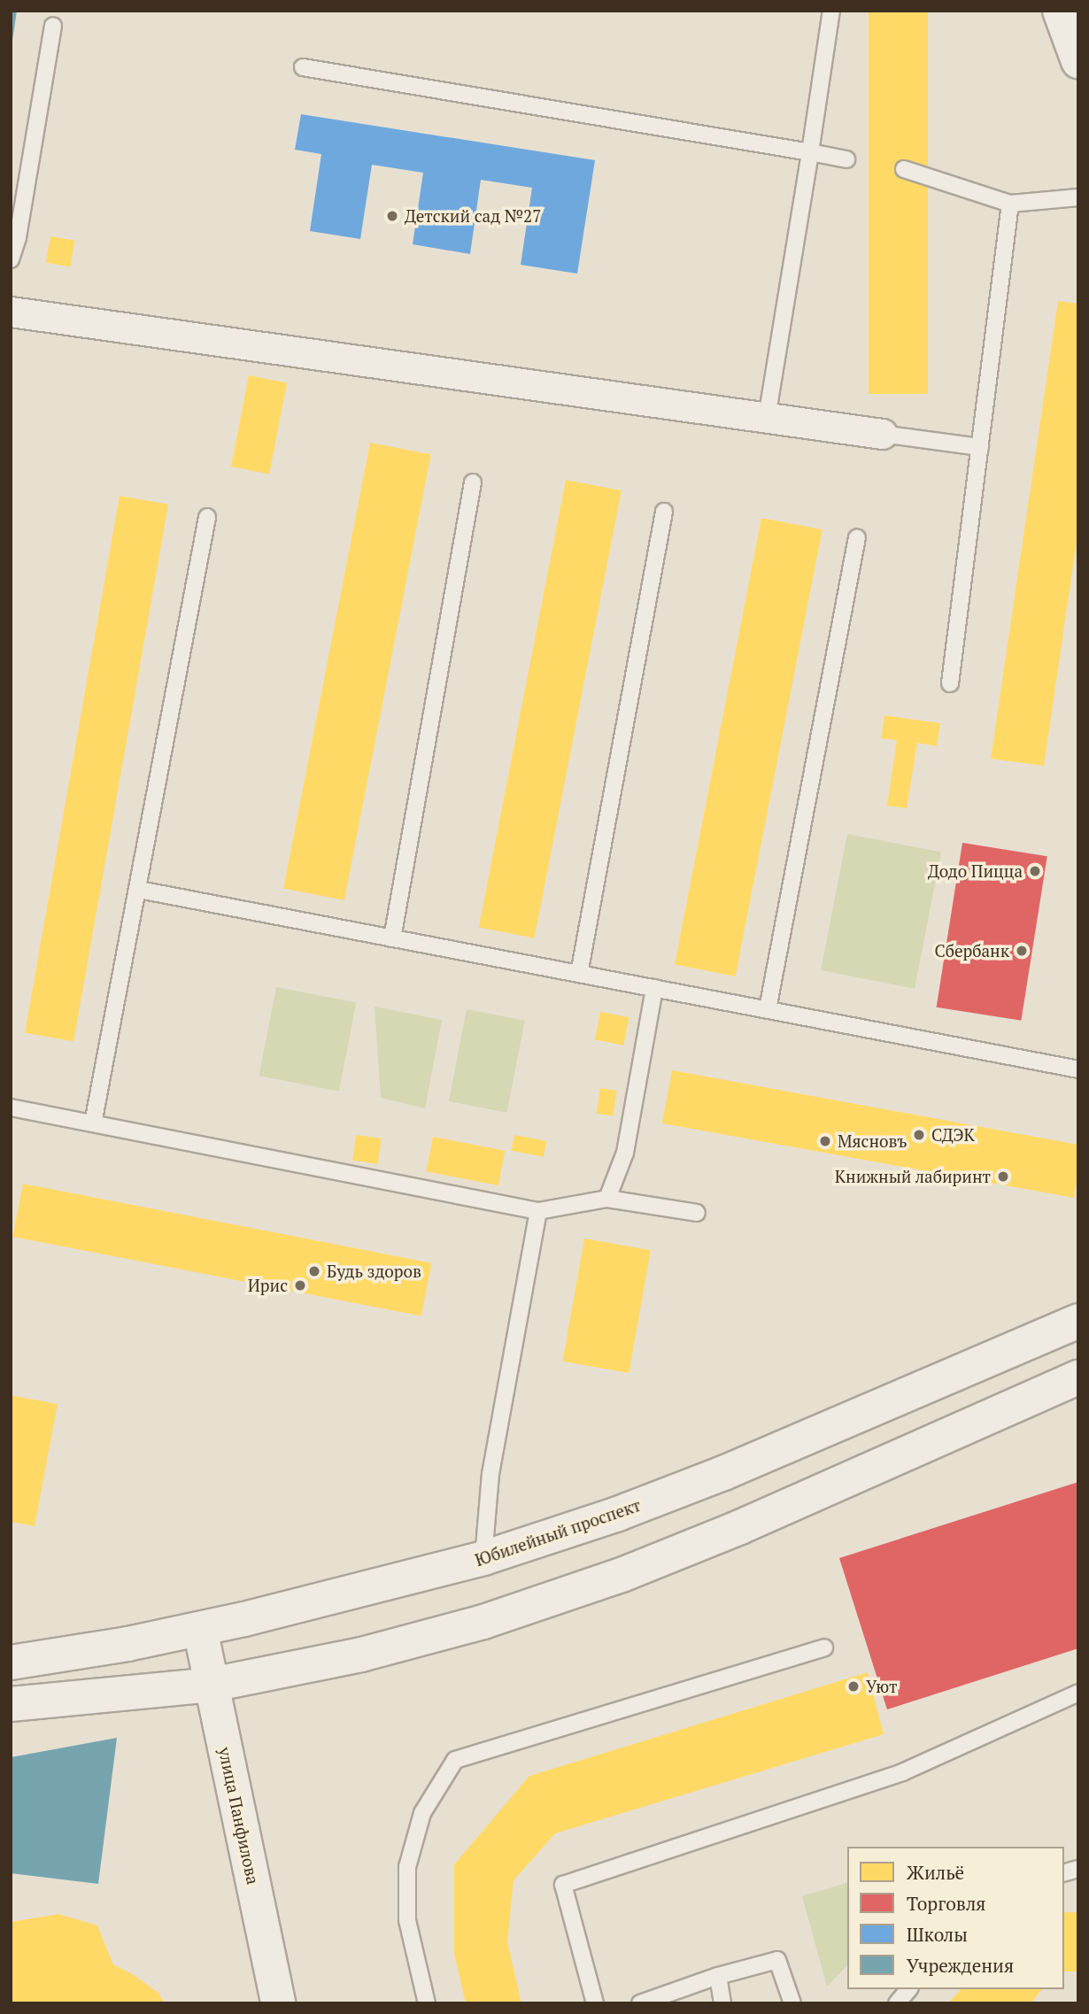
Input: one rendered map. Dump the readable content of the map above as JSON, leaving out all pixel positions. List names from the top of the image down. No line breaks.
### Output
{"streets":{"main road":["Юбилейный проспект","улица Панфилова"]},"crossings":[["Юбилейный проспект","улица Панфилова"]],"places":["Детский сад №27","Додо Пицца","Сбербанк","СДЭК","Мясновъ","Книжный лабиринт","Будь здоров","Ирис","Уют"],"legend":["Жильё","Торговля","Школы","Учреждения"]}
